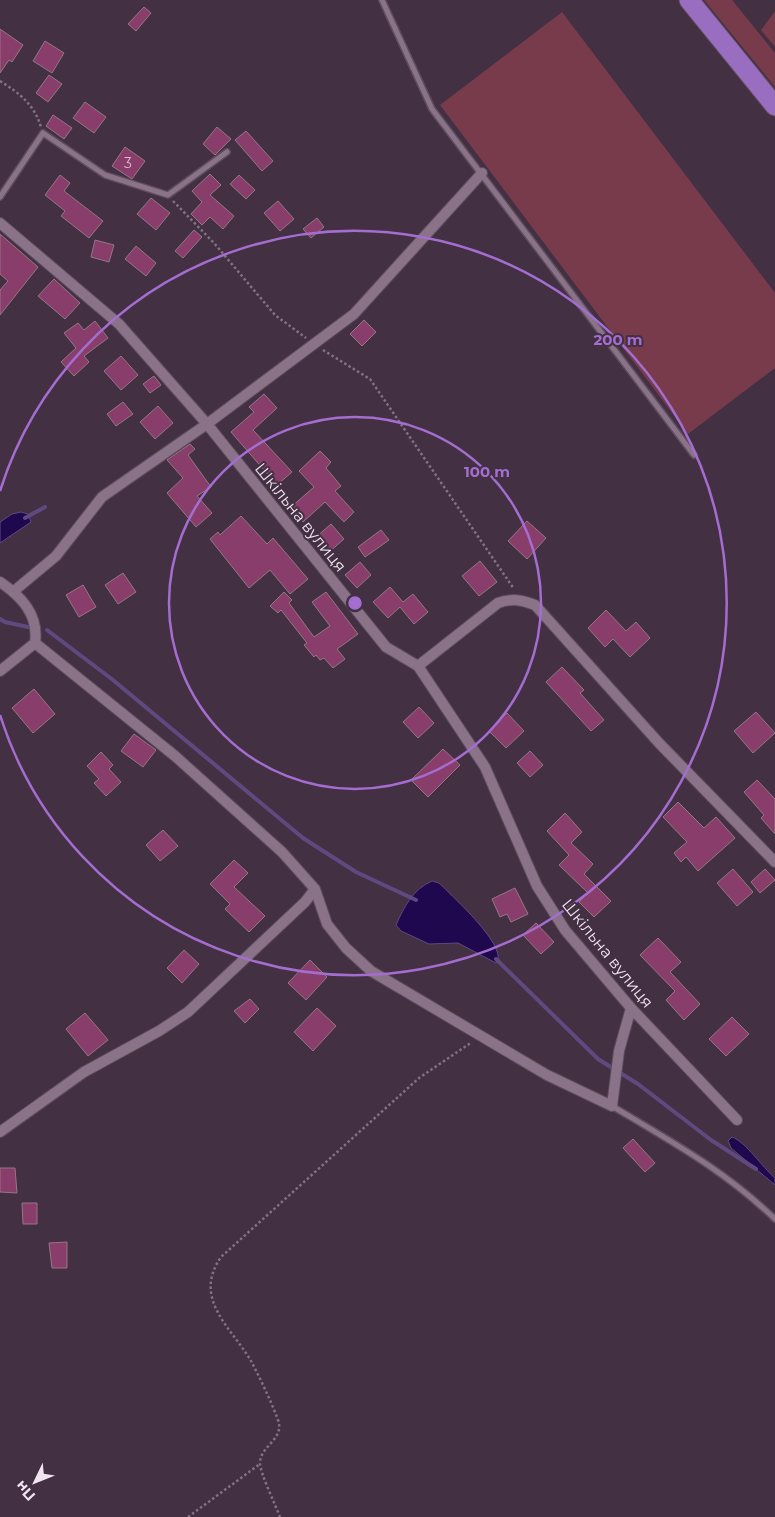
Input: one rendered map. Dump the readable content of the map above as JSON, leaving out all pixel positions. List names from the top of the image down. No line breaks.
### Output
{"streets":{"street":["Шкільна вулиця"]},"house_numbers":["3"],"north":"bottom left","rings":["200 m","100 m"]}
